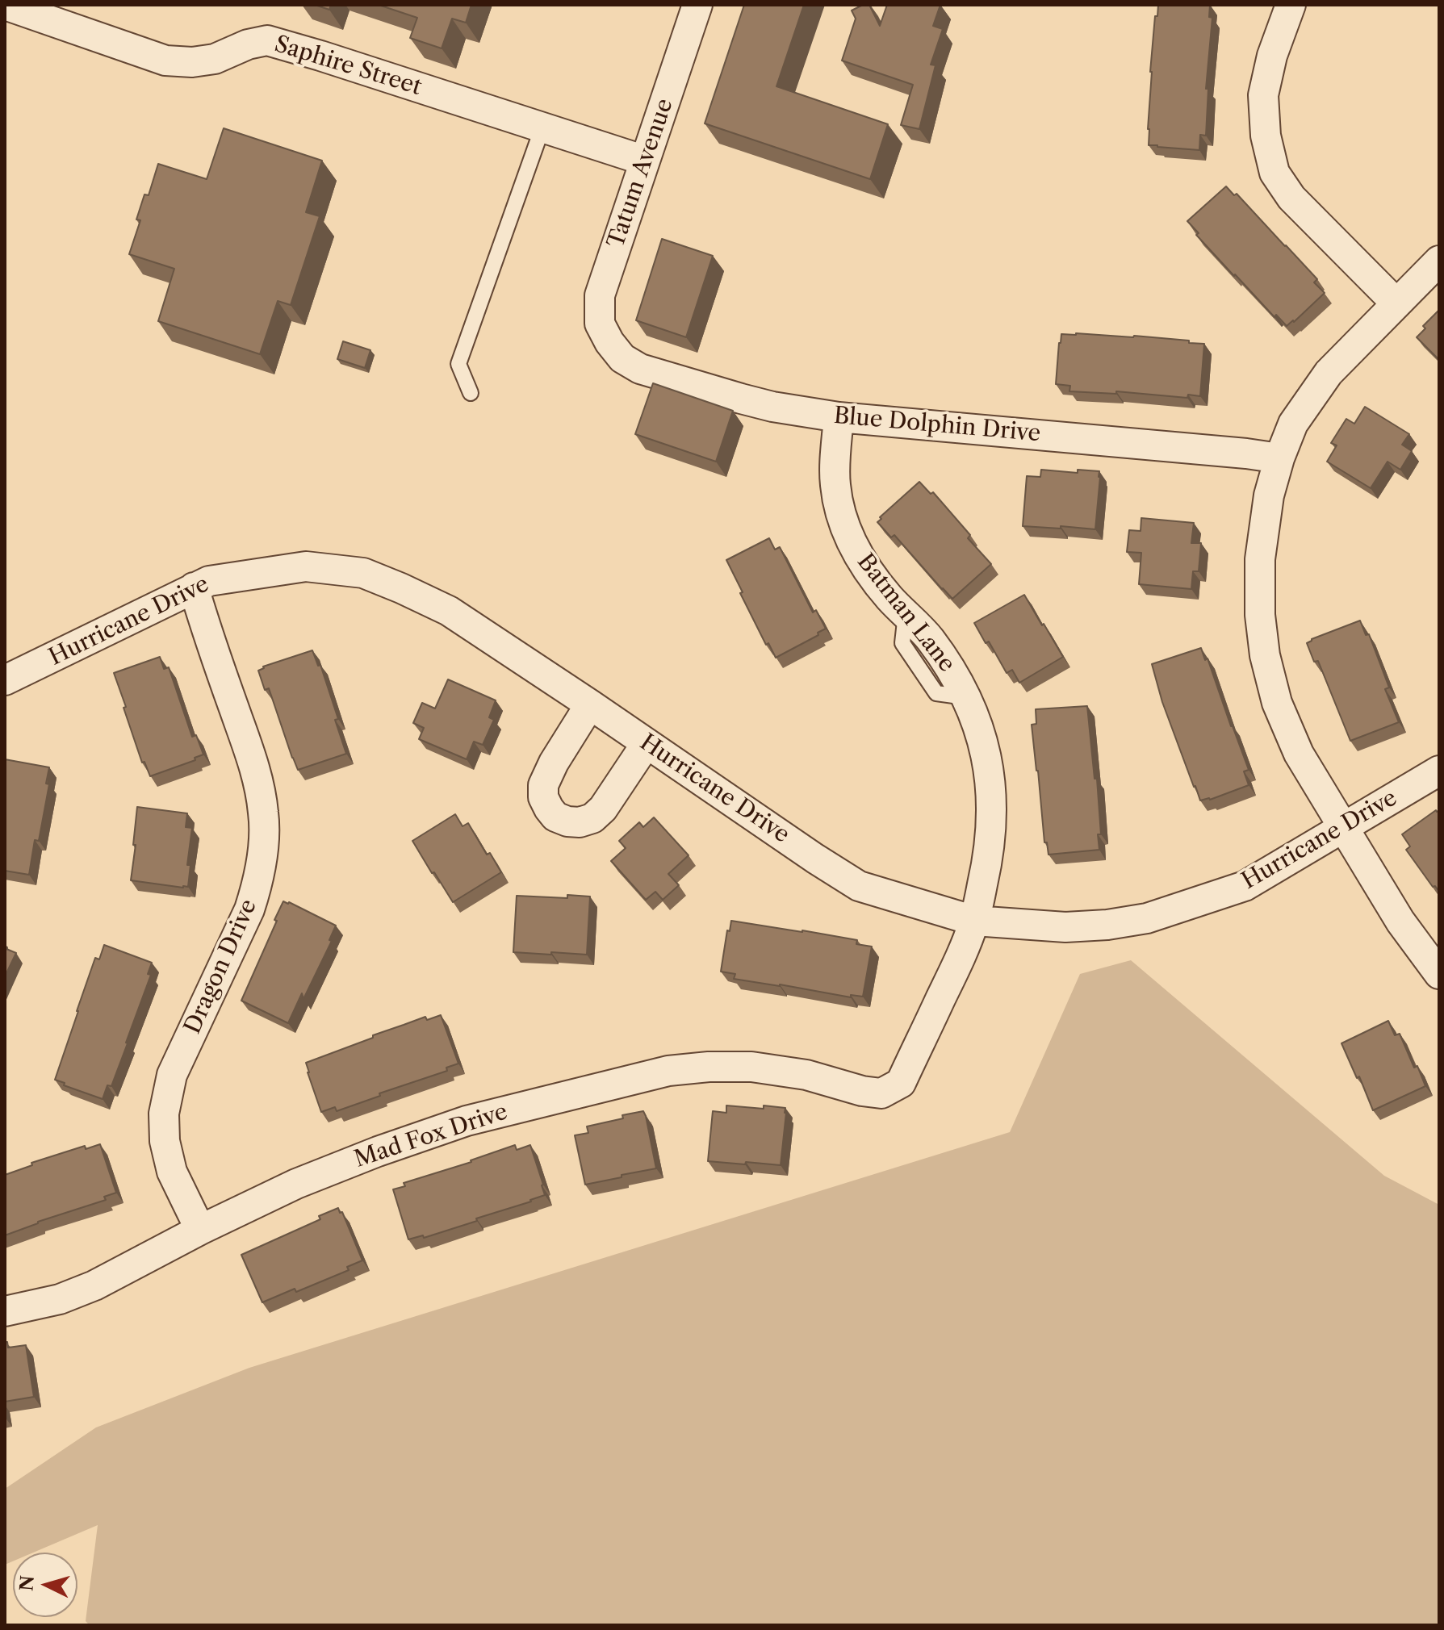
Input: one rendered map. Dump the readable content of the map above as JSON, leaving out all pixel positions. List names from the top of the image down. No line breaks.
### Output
{"streets":{"street":["Saphire Street","Tatum Avenue","Blue Dolphin Drive","Batman Lane","Hurricane Drive","Dragon Drive","Mad Fox Drive"]},"crossings":[["Saphire Street","Tatum Avenue"],["Tatum Avenue","Blue Dolphin Drive"],["Blue Dolphin Drive","Batman Lane"],["Batman Lane","Hurricane Drive"],["Batman Lane","Mad Fox Drive"],["Hurricane Drive","Dragon Drive"],["Dragon Drive","Mad Fox Drive"]],"north":"left"}
